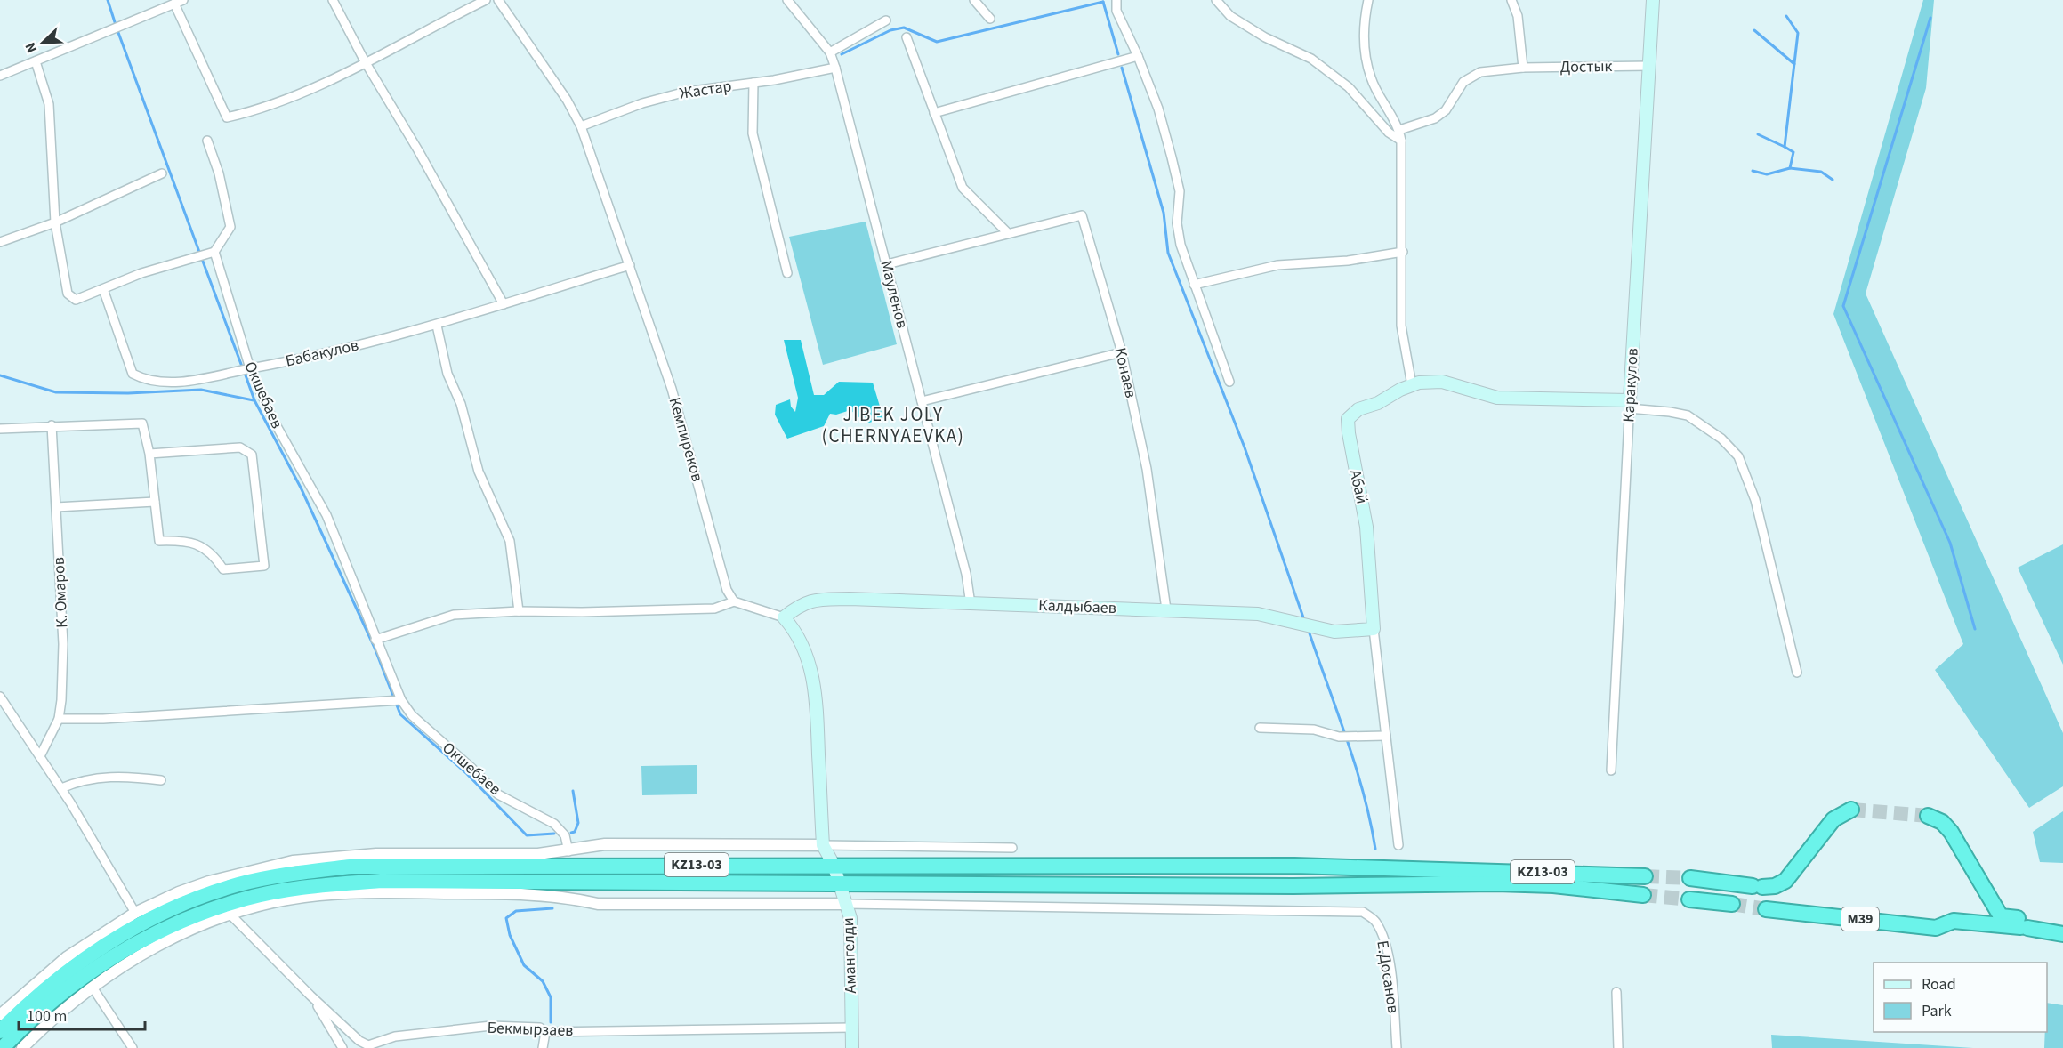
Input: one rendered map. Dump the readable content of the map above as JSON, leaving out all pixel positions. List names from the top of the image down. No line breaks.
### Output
{"streets":{"highway":["KZ13-03","M39"],"main road":["Каракулов","Абай","Калдыбаев","Амангелди"],"street":["Достык","Жастар","Мауленов","Бабакулов","Конаев","Окшебаев","Кемпиреков","К. Омаров","Е.Досанов","Бекмырзаев"]},"crossings":[["Достык","Каракулов"],["Жастар","Мауленов"],["Жастар","Кемпиреков"],["Мауленов","Конаев"],["Мауленов","Калдыбаев"],["Бабакулов","Окшебаев"],["Бабакулов","Кемпиреков"],["Конаев","Калдыбаев"],["Каракулов","Абай"],["Абай","Калдыбаев"],["KZ13-03","Амангелди"],["Амангелди","Е.Досанов"],["Амангелди","Бекмырзаев"]],"districts":["JIBEK JOLY (CHERNYAEVKA)"],"legend":["Road","Park"],"scale_bar":"100 m","north":"bottom left"}
